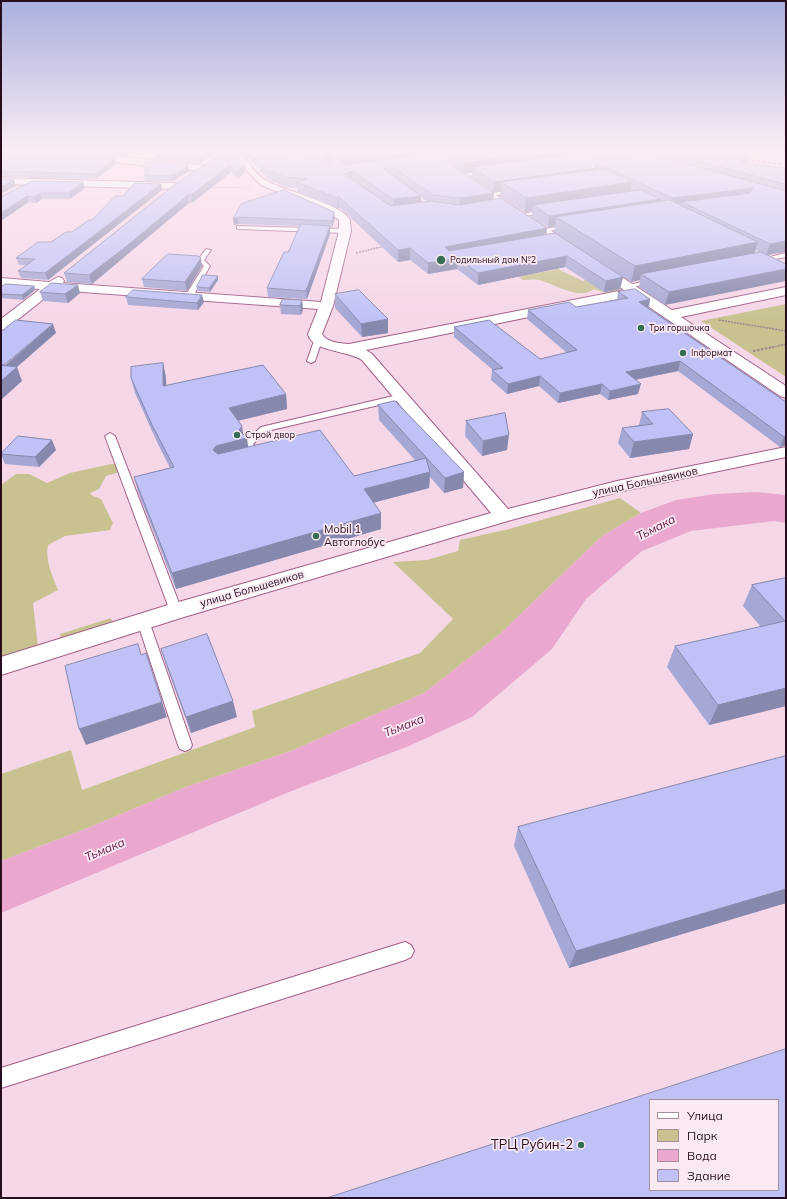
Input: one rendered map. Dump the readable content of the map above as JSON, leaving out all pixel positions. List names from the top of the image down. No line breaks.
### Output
{"streets":{"street":["улица Большевиков"]},"water":["Тьмака"],"places":["Родильный дом №2","Три горшочка","Inформат","Строй двор","Mobil 1 Автоглобус","ТРЦ Рубин-2"],"legend":["Улица","Парк","Вода","Здание"]}
